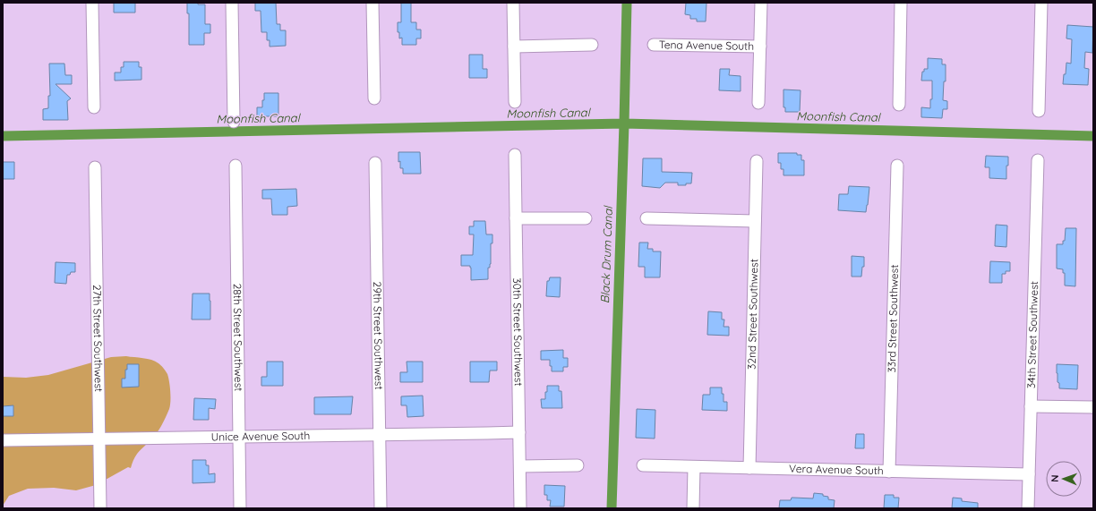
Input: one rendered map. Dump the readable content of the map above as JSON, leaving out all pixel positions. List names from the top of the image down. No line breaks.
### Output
{"streets":{"street":["Tena Avenue South","32nd Street Southwest","33rd Street Southwest","30th Street Southwest","34th Street Southwest","29th Street Southwest","28th Street Southwest","27th Street Southwest","Unice Avenue South","Vera Avenue South"]},"crossings":[["32nd Street Southwest","Vera Avenue South"],["33rd Street Southwest","Vera Avenue South"],["30th Street Southwest","Unice Avenue South"],["34th Street Southwest","Vera Avenue South"],["29th Street Southwest","Unice Avenue South"],["28th Street Southwest","Unice Avenue South"],["27th Street Southwest","Unice Avenue South"]],"water":["Moonfish Canal","Black Drum Canal"],"north":"left"}
